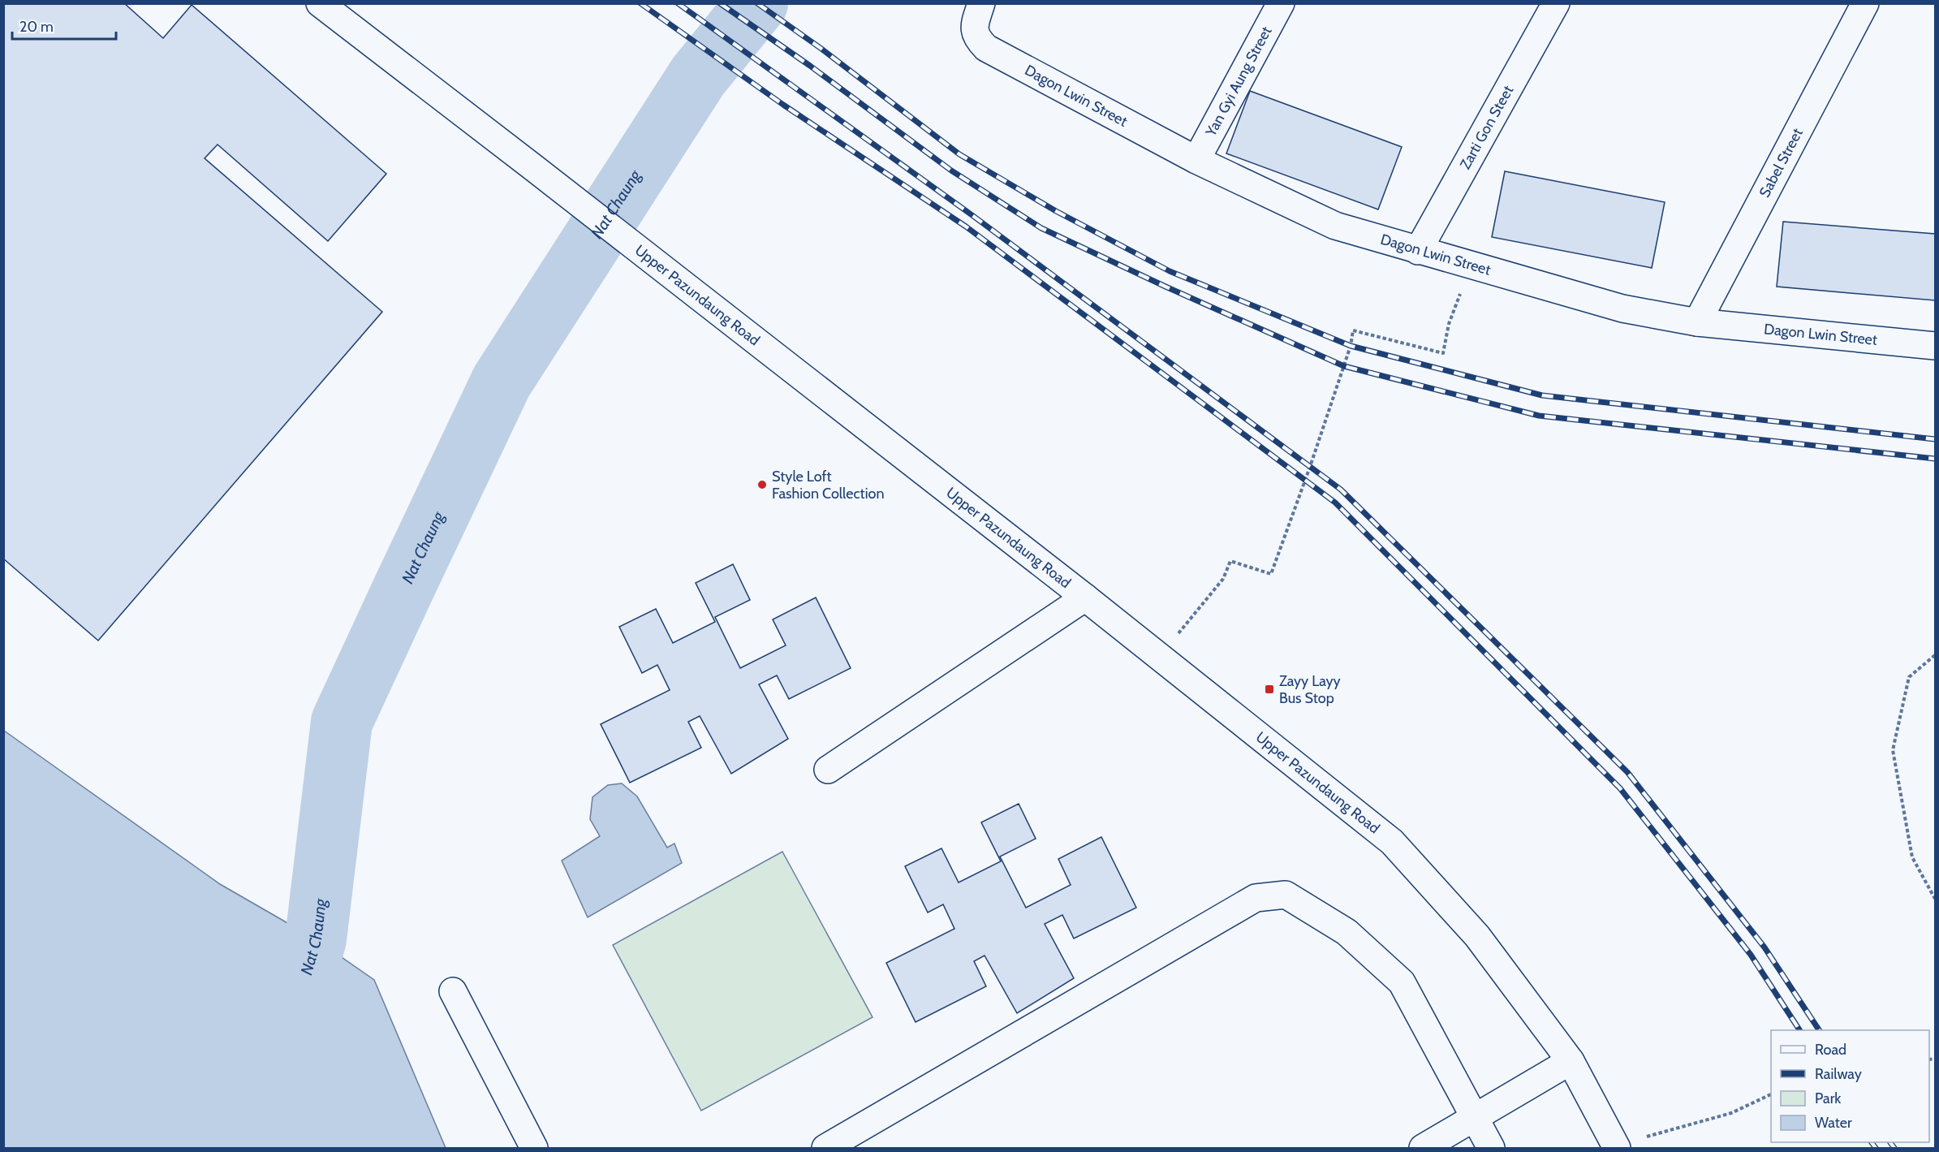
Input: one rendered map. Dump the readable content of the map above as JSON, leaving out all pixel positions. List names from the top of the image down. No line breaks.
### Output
{"streets":{"street":["Yan Gyi Aung Street","Dagon Lwin Street","Zarti Gon Steet","Sabel Street","Upper Pazundaung Road"]},"crossings":[["Yan Gyi Aung Street","Dagon Lwin Street"],["Dagon Lwin Street","Zarti Gon Steet"],["Dagon Lwin Street","Sabel Street"]],"water":["Nat Chaung"],"places":{"other":["Style Loft Fashion Collection"],"transit":["Zayy Layy Bus Stop"]},"legend":["Road","Railway","Park","Water"],"scale_bar":"20 m"}
